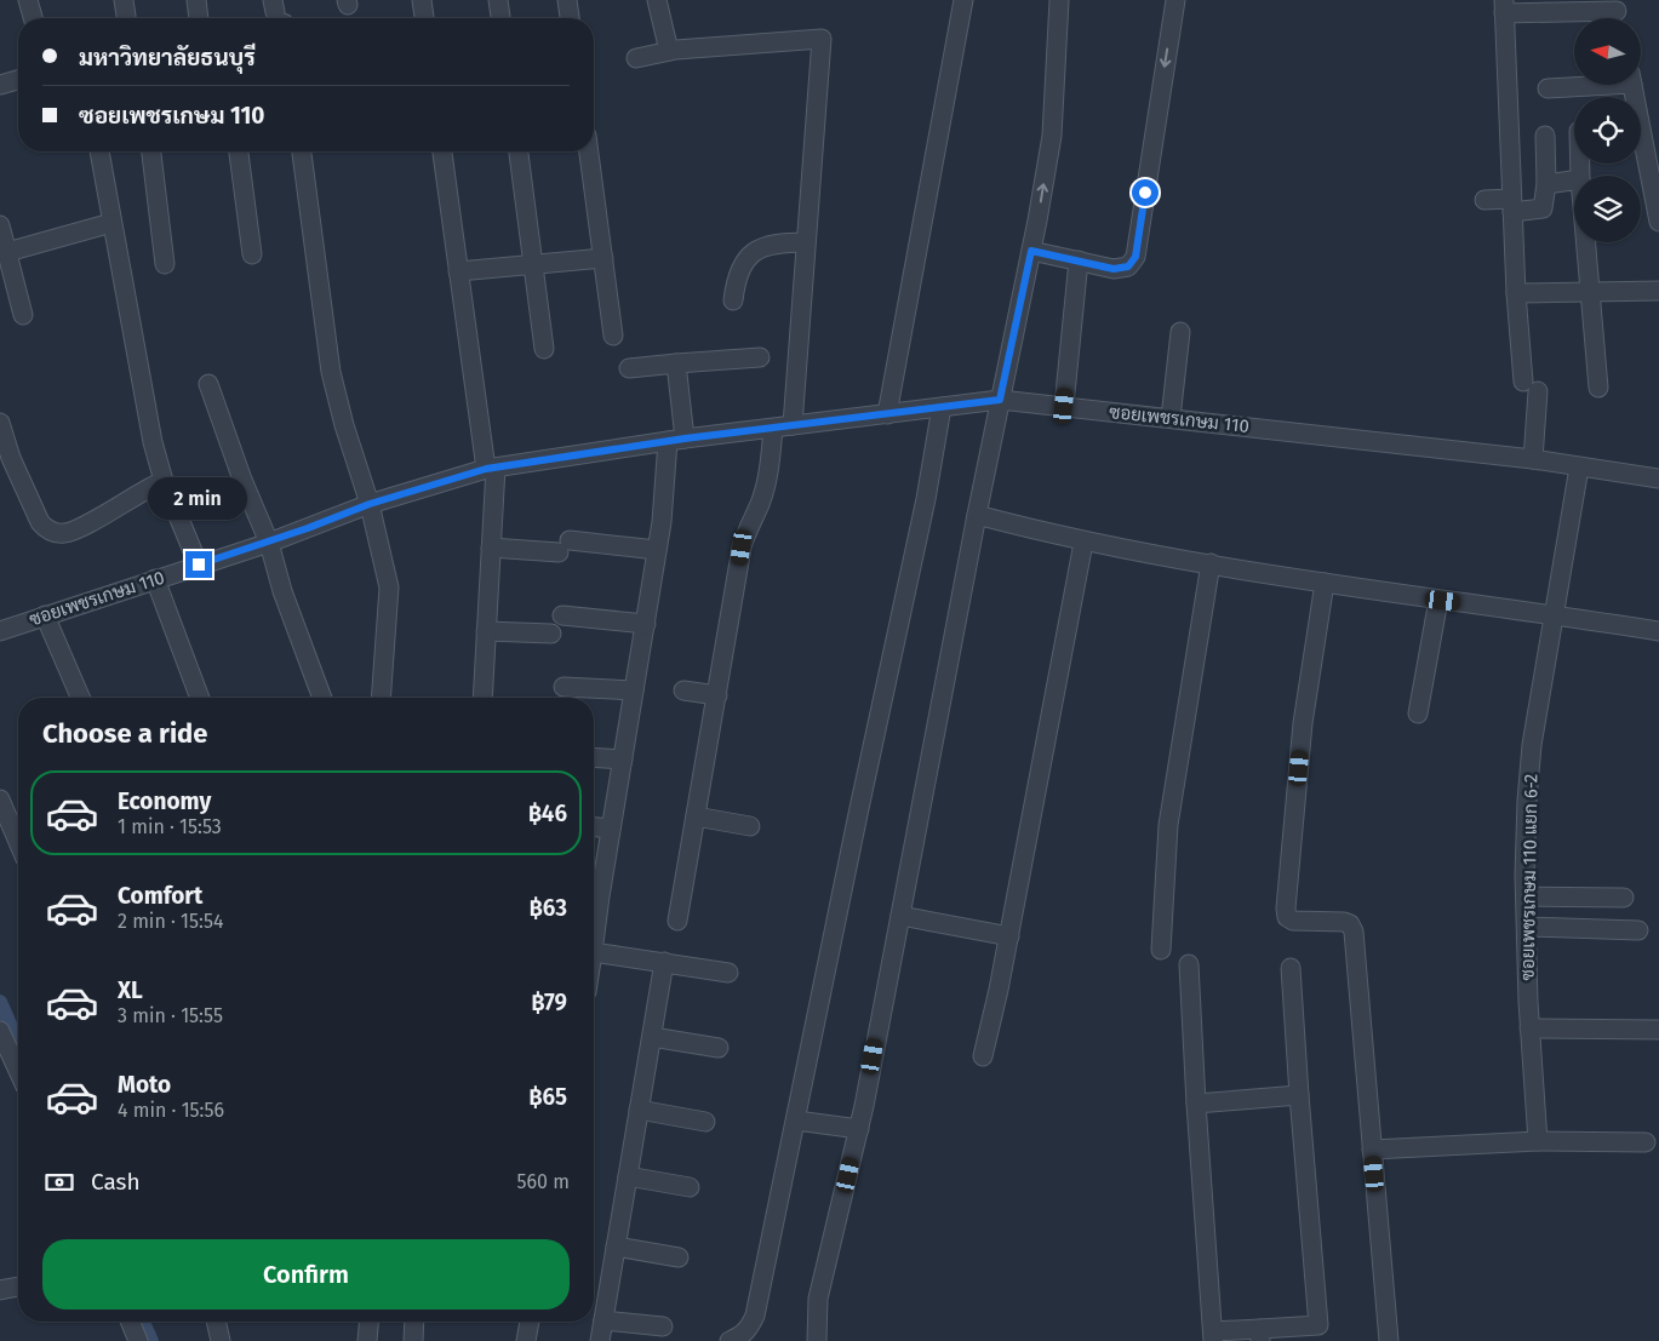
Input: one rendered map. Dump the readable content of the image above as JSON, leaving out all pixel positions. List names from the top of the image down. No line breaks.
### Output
{"streets":{"street":["ซอยเพชรเกษม 110","ซอยเพชรเกษม 110 แยก 6-2"]},"crossings":[["ซอยเพชรเกษม 110","ซอยเพชรเกษม 110 แยก 6-2"]],"north":"left","page":{"banner":["มหาวิทยาลัยธนบุรี","ซอยเพชรเกษม 110"],"bubble":"2 min","heading":"Choose a ride","list":[{"name":"Economy","note":"1 min · 15:53","value":"฿46"},{"name":"Comfort","note":"2 min · 15:54","value":"฿63"},{"name":"XL","note":"3 min · 15:55","value":"฿79"},{"name":"Moto","note":"4 min · 15:56","value":"฿65"}],"pay":["Cash","560 m"],"buttons":"Confirm"}}
